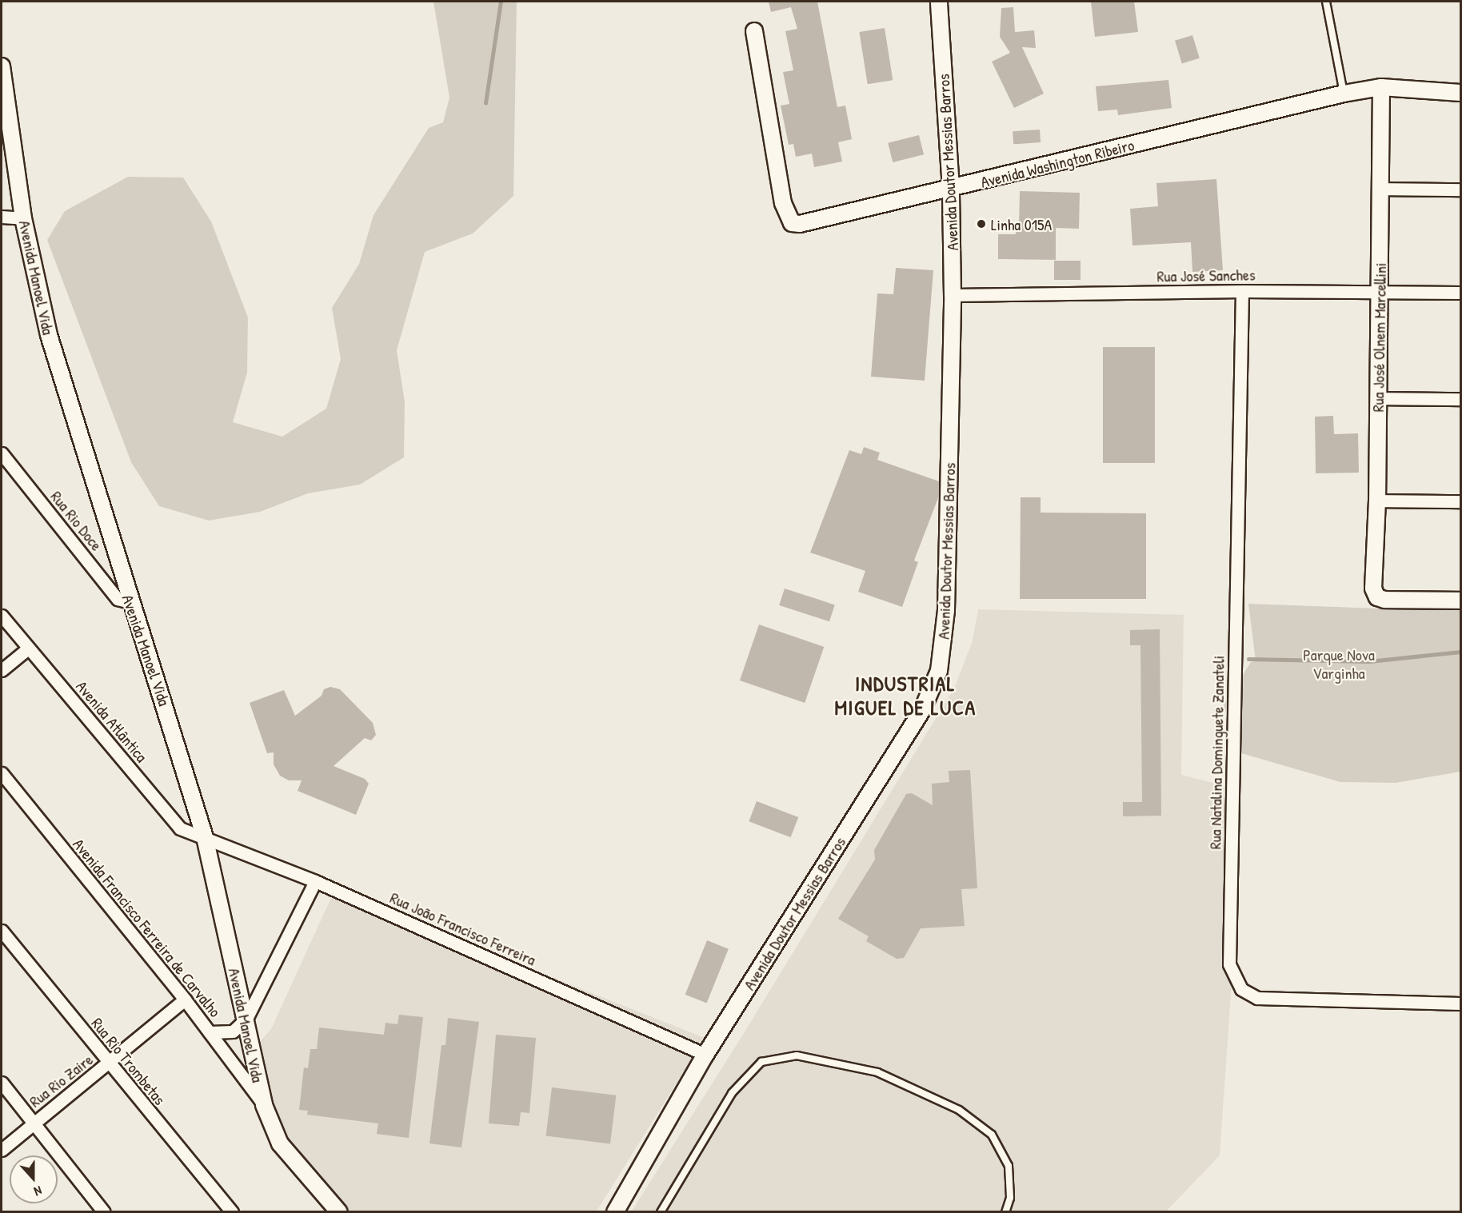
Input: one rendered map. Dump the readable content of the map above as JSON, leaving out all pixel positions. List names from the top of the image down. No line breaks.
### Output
{"streets":{"street":["Avenida Doutor Messias Barros","Avenida Washington Ribeiro","Rua José Sanches","Avenida Manoel Vida","Rua José Olnem Marcellini","Rua Rio Doce","Avenida Atlântica","Rua Natalina Dominguete Zanateli","Avenida Francisco Ferreira de Carvalho","Rua João Francisco Ferreira","Rua Rio Trombetas","Rua Rio Zaire"]},"crossings":[["Avenida Doutor Messias Barros","Avenida Washington Ribeiro"],["Avenida Doutor Messias Barros","Rua José Sanches"],["Avenida Doutor Messias Barros","Rua João Francisco Ferreira"],["Avenida Washington Ribeiro","Rua José Olnem Marcellini"],["Rua José Sanches","Rua José Olnem Marcellini"],["Rua José Sanches","Rua Natalina Dominguete Zanateli"],["Avenida Manoel Vida","Rua Rio Doce"],["Avenida Manoel Vida","Avenida Atlântica"],["Avenida Manoel Vida","Avenida Francisco Ferreira de Carvalho"],["Avenida Manoel Vida","Rua João Francisco Ferreira"],["Avenida Atlântica","Rua João Francisco Ferreira"],["Avenida Francisco Ferreira de Carvalho","Rua Rio Zaire"],["Rua Rio Trombetas","Rua Rio Zaire"]],"districts":["INDUSTRIAL MIGUEL DE LUCA"],"parks":["Parque Nova Varginha"],"places":["Linha 015A"],"north":"bottom"}
